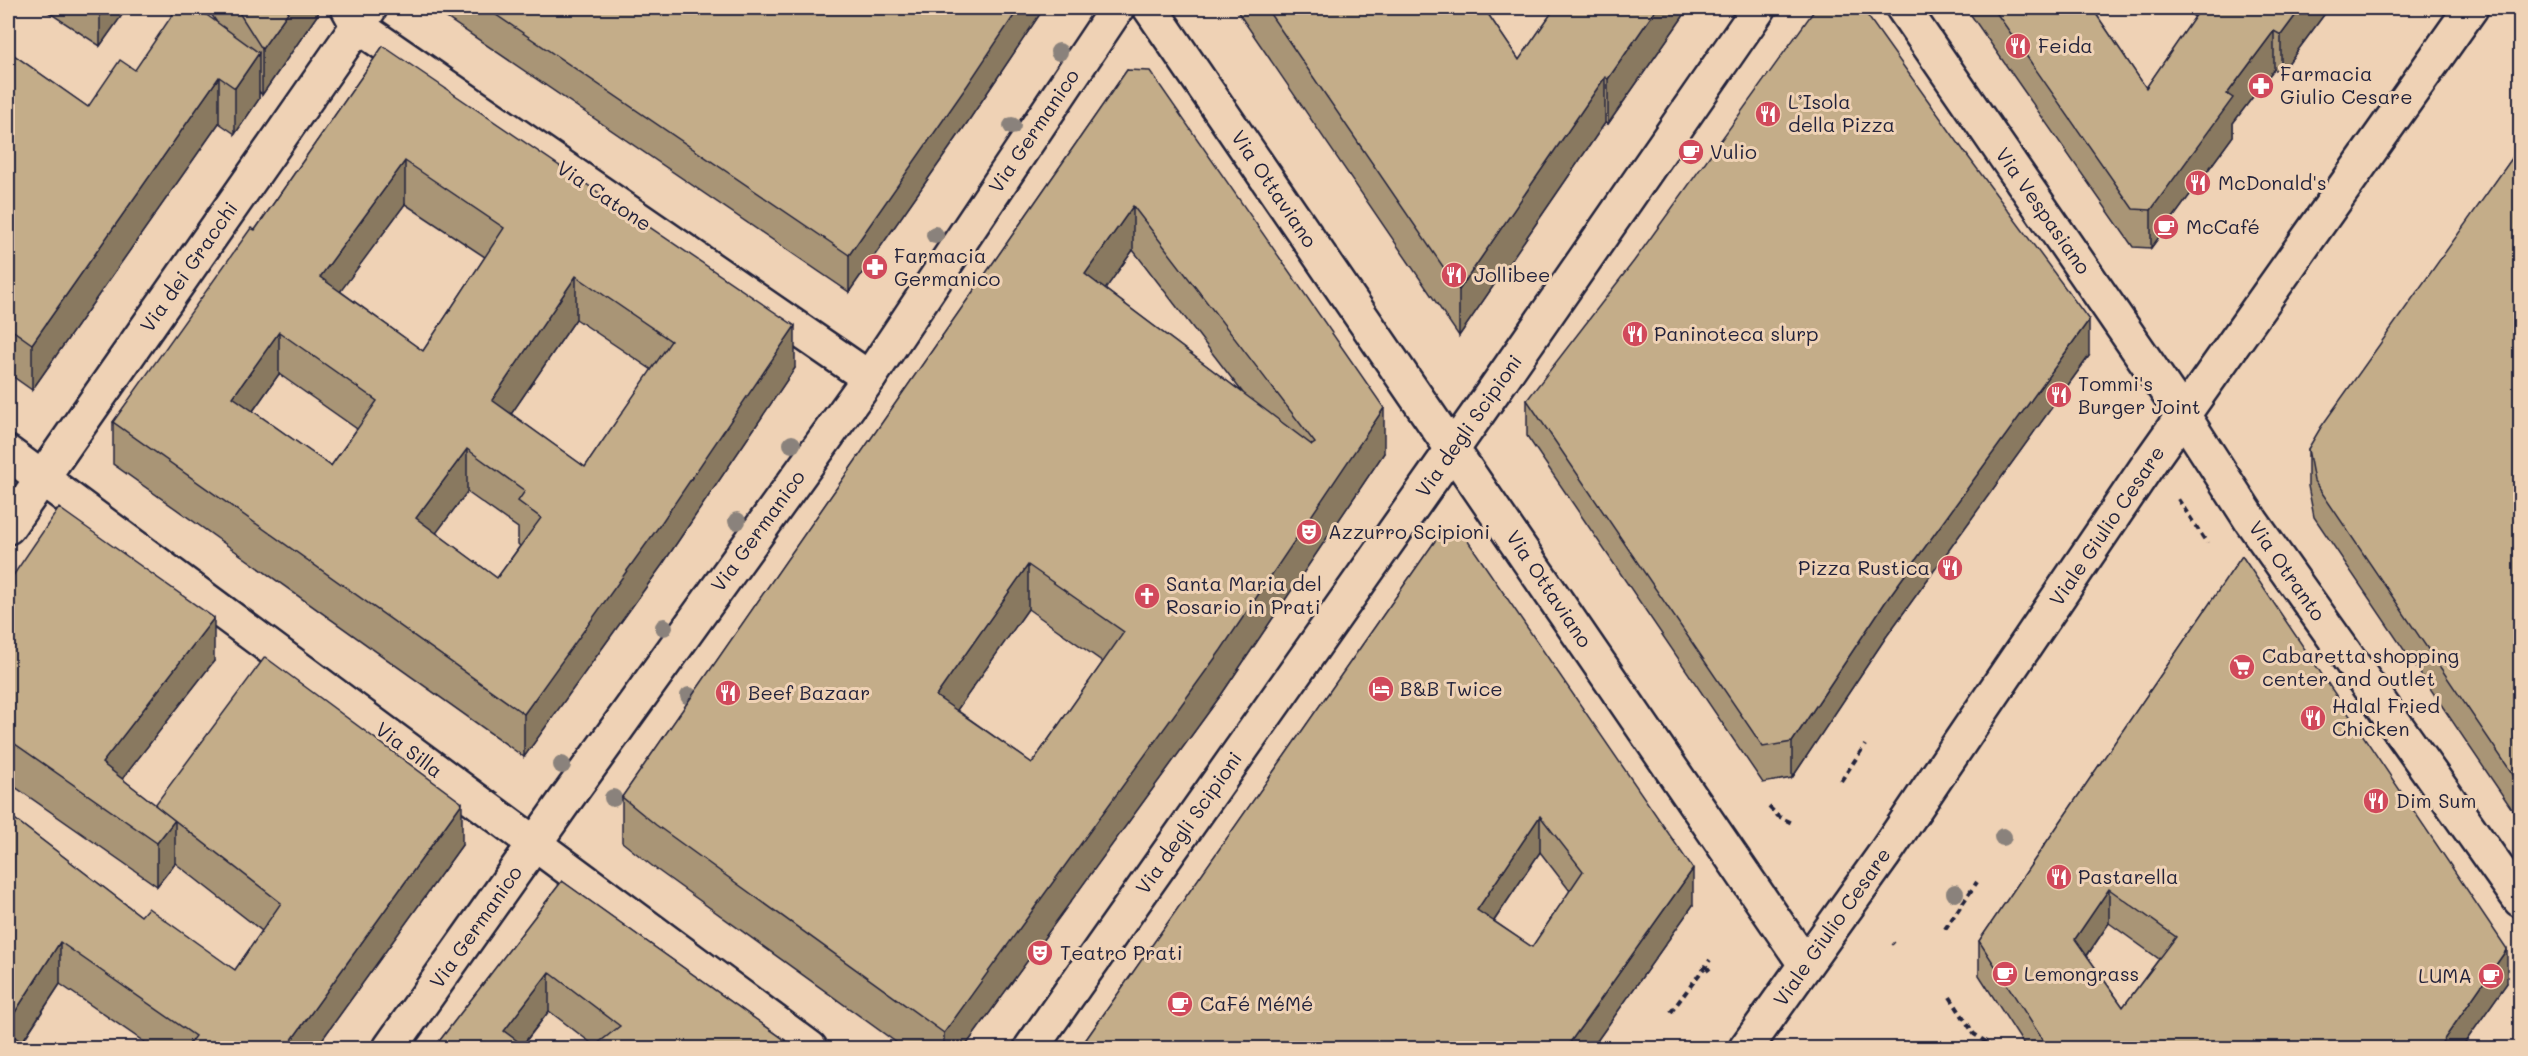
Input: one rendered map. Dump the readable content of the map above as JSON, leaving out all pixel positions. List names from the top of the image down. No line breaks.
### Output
{"streets":{"street":["Via Germanico","Via Ottaviano","Via Catone","Via Vespasiano","Via dei Gracchi","Via degli Scipioni","Viale Giulio Cesare","Via Otranto","Via Silla"]},"crossings":[["Via Germanico","Via Catone"],["Via Germanico","Via Silla"],["Via Ottaviano","Via degli Scipioni"],["Via Ottaviano","Viale Giulio Cesare"],["Via Catone","Via dei Gracchi"],["Via Vespasiano","Viale Giulio Cesare"],["Via Vespasiano","Via Otranto"],["Via dei Gracchi","Via Silla"],["Viale Giulio Cesare","Via Otranto"]],"places":{"restaurant":["Feida","L’Isola della Pizza","McDonald's","Jollibee","Paninoteca slurp","Tommi's Burger Joint","Pizza Rustica","Beef Bazaar","Halal Fried Chicken","Dim Sum","Pastarella"],"pharmacy":["Farmacia Giulio Cesare","Farmacia Germanico"],"cafe":["Vulio","McCafé","Lemongrass","LUMA","CaFé MéMé"],"theatre":["Azzurro Scipioni","Teatro Prati"],"church":["Santa Maria del Rosario in Prati"],"supermarket":["Cabaretta shopping center and outlet"],"hotel":["B&B Twice"]}}
